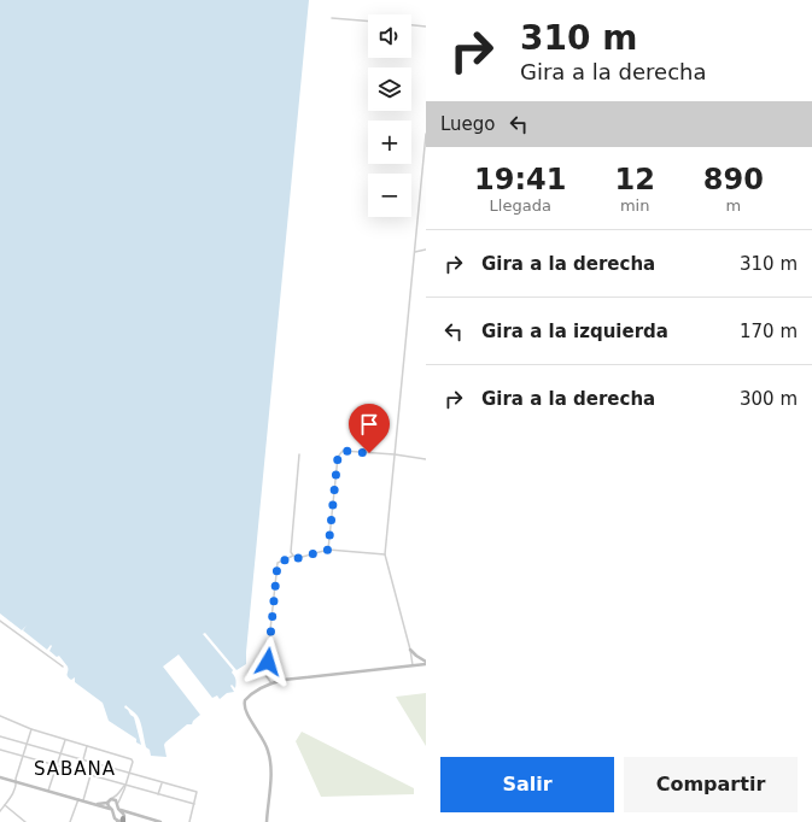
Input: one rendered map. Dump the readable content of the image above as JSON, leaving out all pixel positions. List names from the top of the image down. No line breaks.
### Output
{"districts":["SABANA"],"page":{"turn":["310 m","Gira a la derecha"],"map_buttons":["+","−"],"then":"Luego","eta":["19:41","Llegada","12","min","890","m"],"list":[{"name":"Gira a la derecha","value":"310 m"},{"name":"Gira a la izquierda","value":"170 m"},{"name":"Gira a la derecha","value":"300 m"}],"buttons":["Salir","Compartir"]}}
